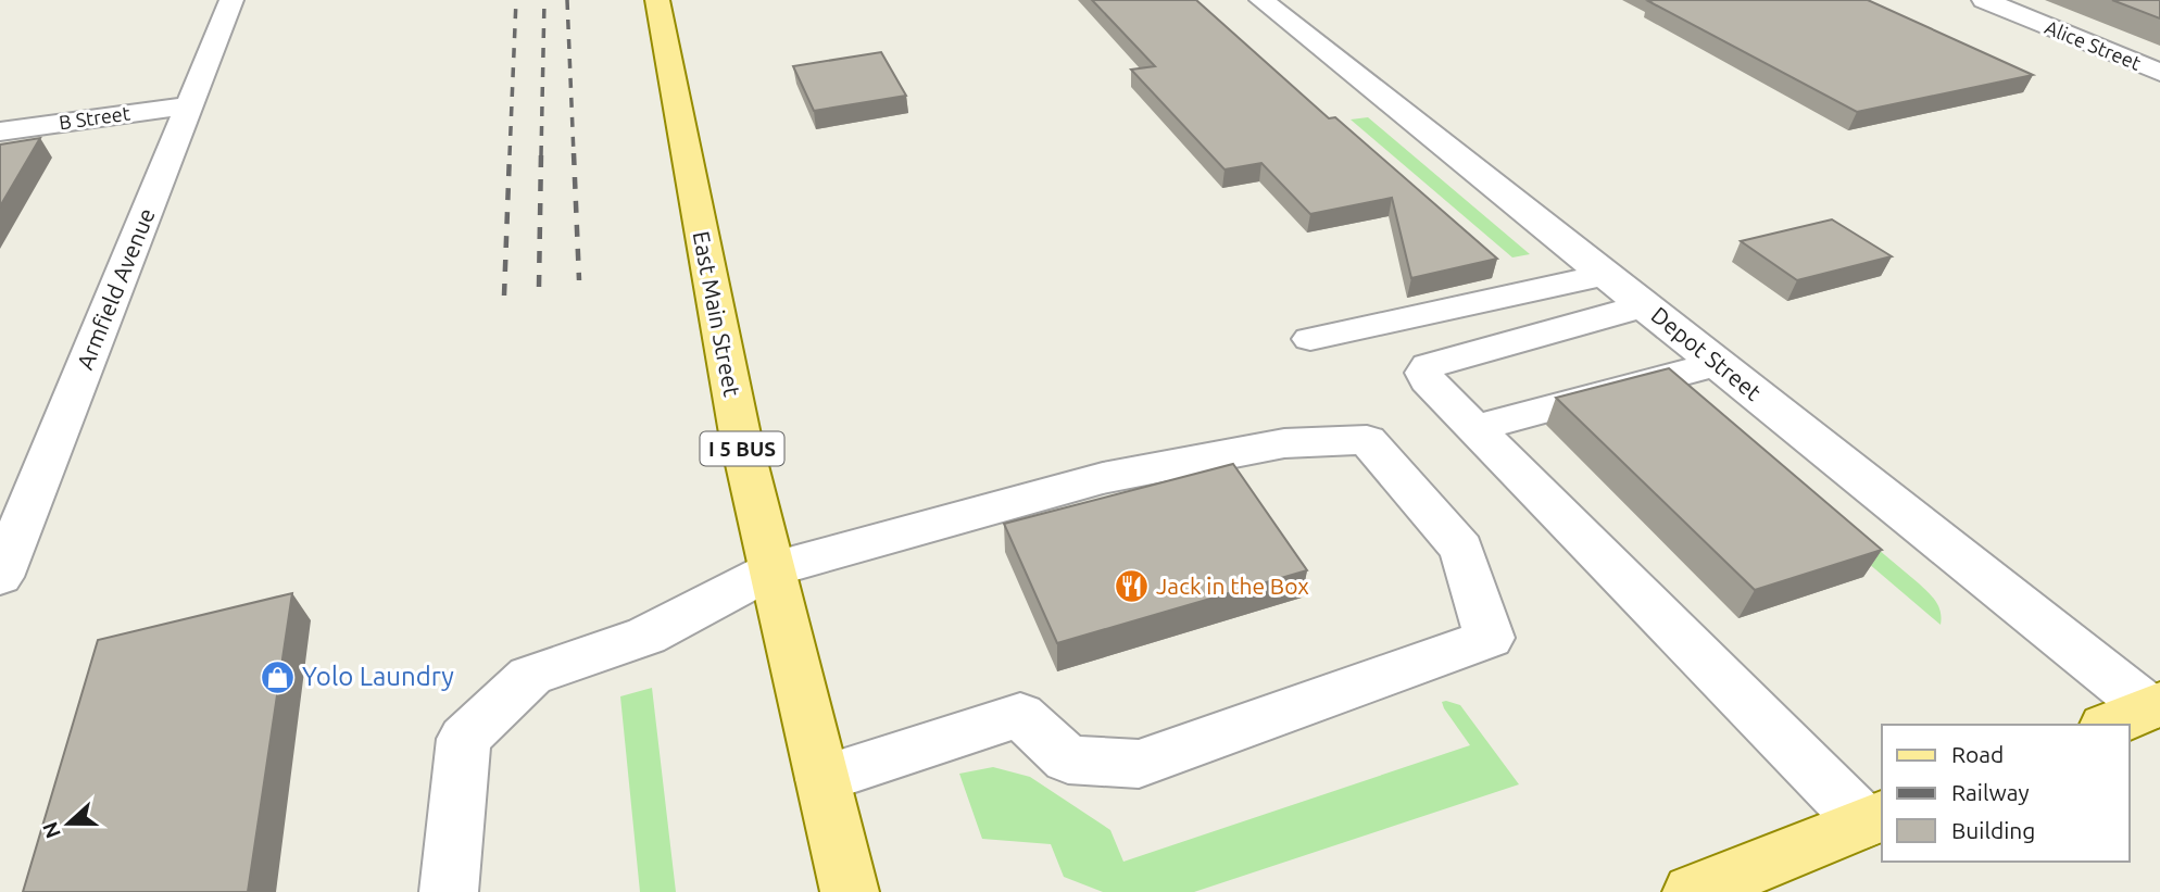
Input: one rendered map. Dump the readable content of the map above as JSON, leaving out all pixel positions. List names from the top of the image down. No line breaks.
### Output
{"streets":{"main road":["East Main Street","I 5 BUS"],"street":["Alice Street","B Street","Armfield Avenue","Depot Street"]},"crossings":[["B Street","Armfield Avenue"]],"places":{"restaurant":["Jack in the Box"],"shop":["Yolo Laundry"]},"legend":["Road","Railway","Building"],"north":"left"}
